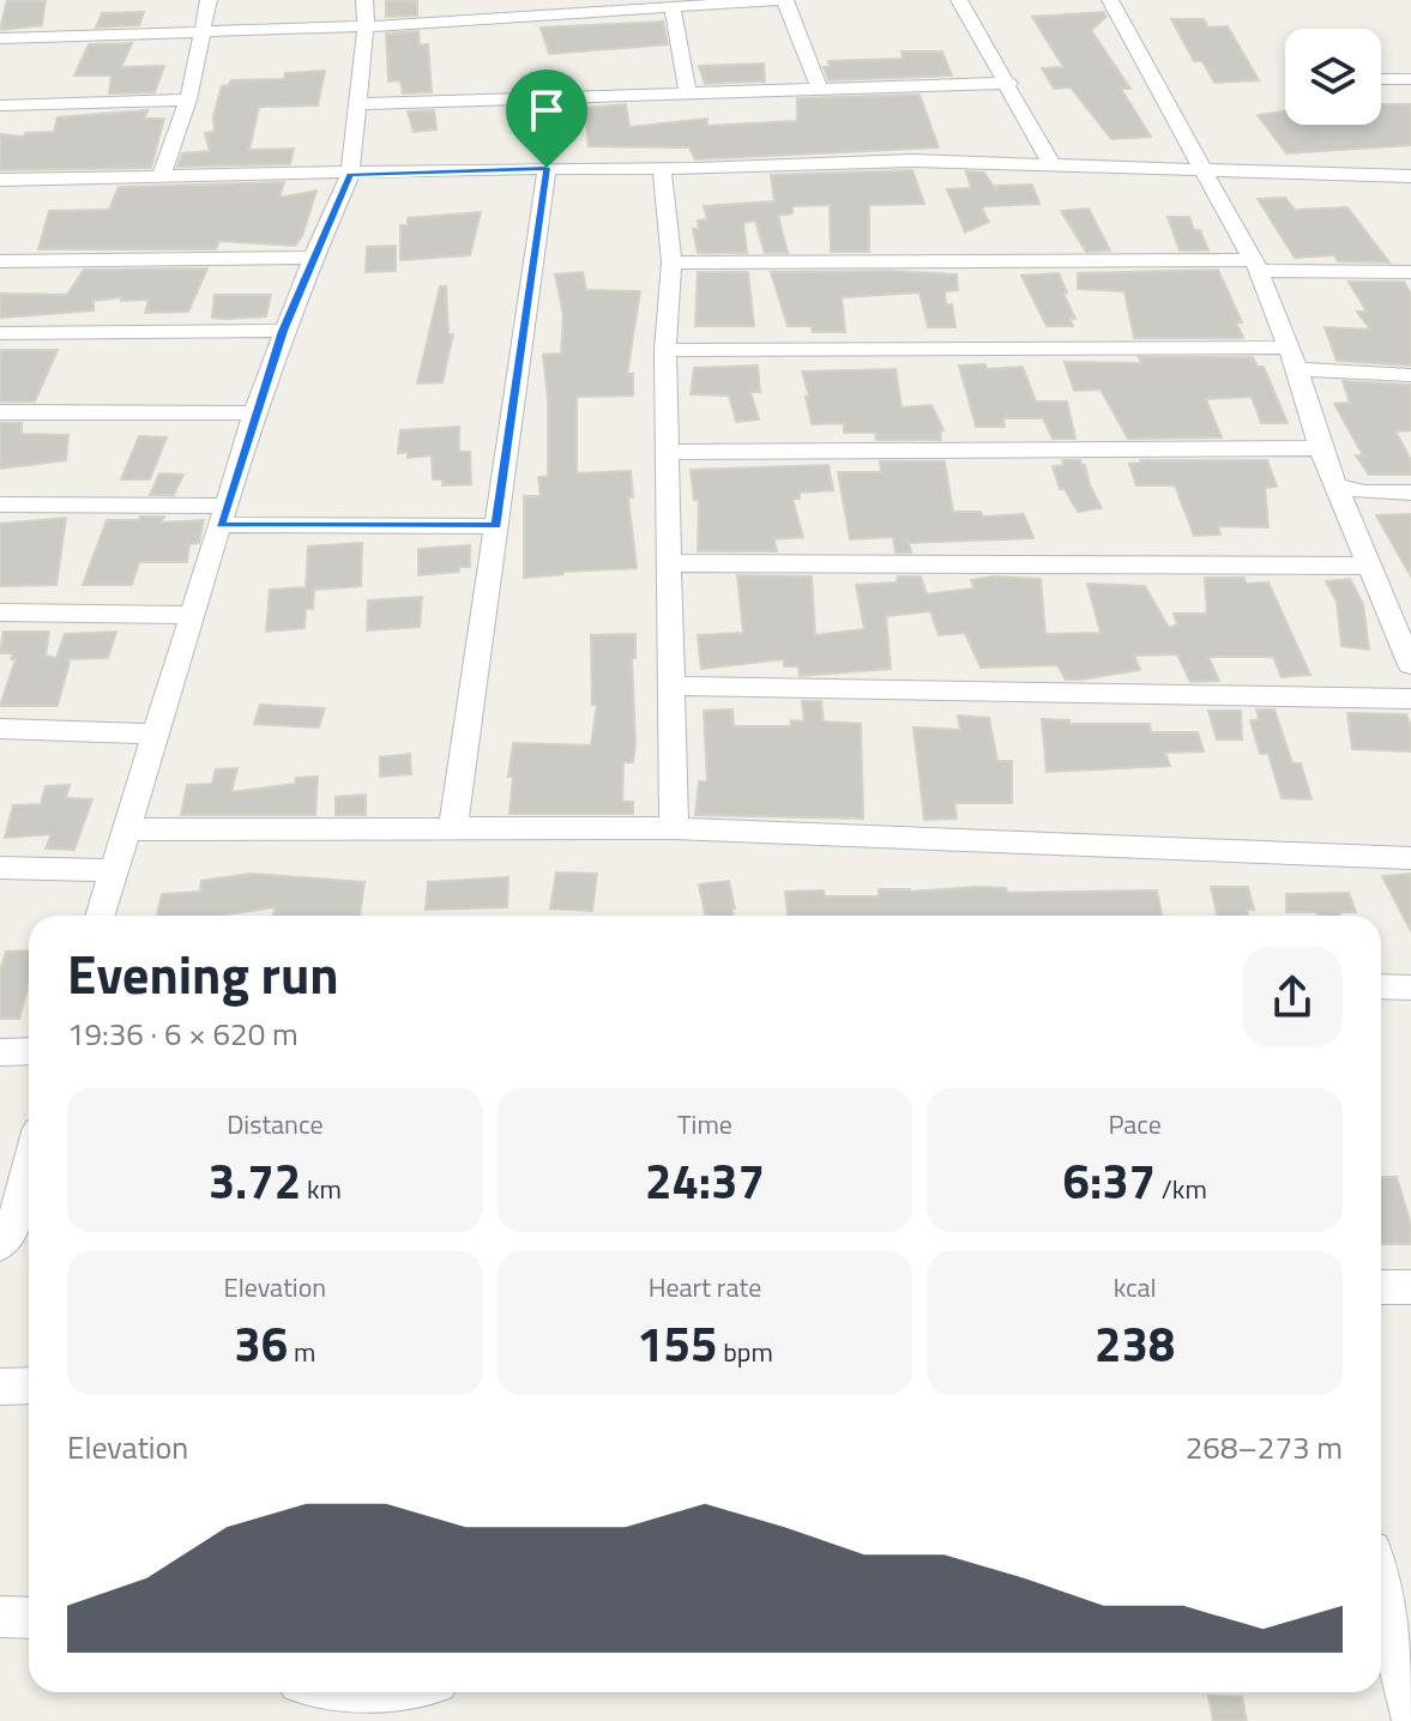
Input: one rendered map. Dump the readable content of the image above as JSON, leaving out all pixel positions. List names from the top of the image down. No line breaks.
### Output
{"page":{"heading":["Evening run","19:36 · 6 × 620 m"],"stats":[["Distance","3.72 km"],["Time","24:37"],["Pace","6:37 /km"],["Elevation","36 m"],["Heart rate","155 bpm"],["kcal","238"]],"chart":["Elevation","268–273 m"]}}
